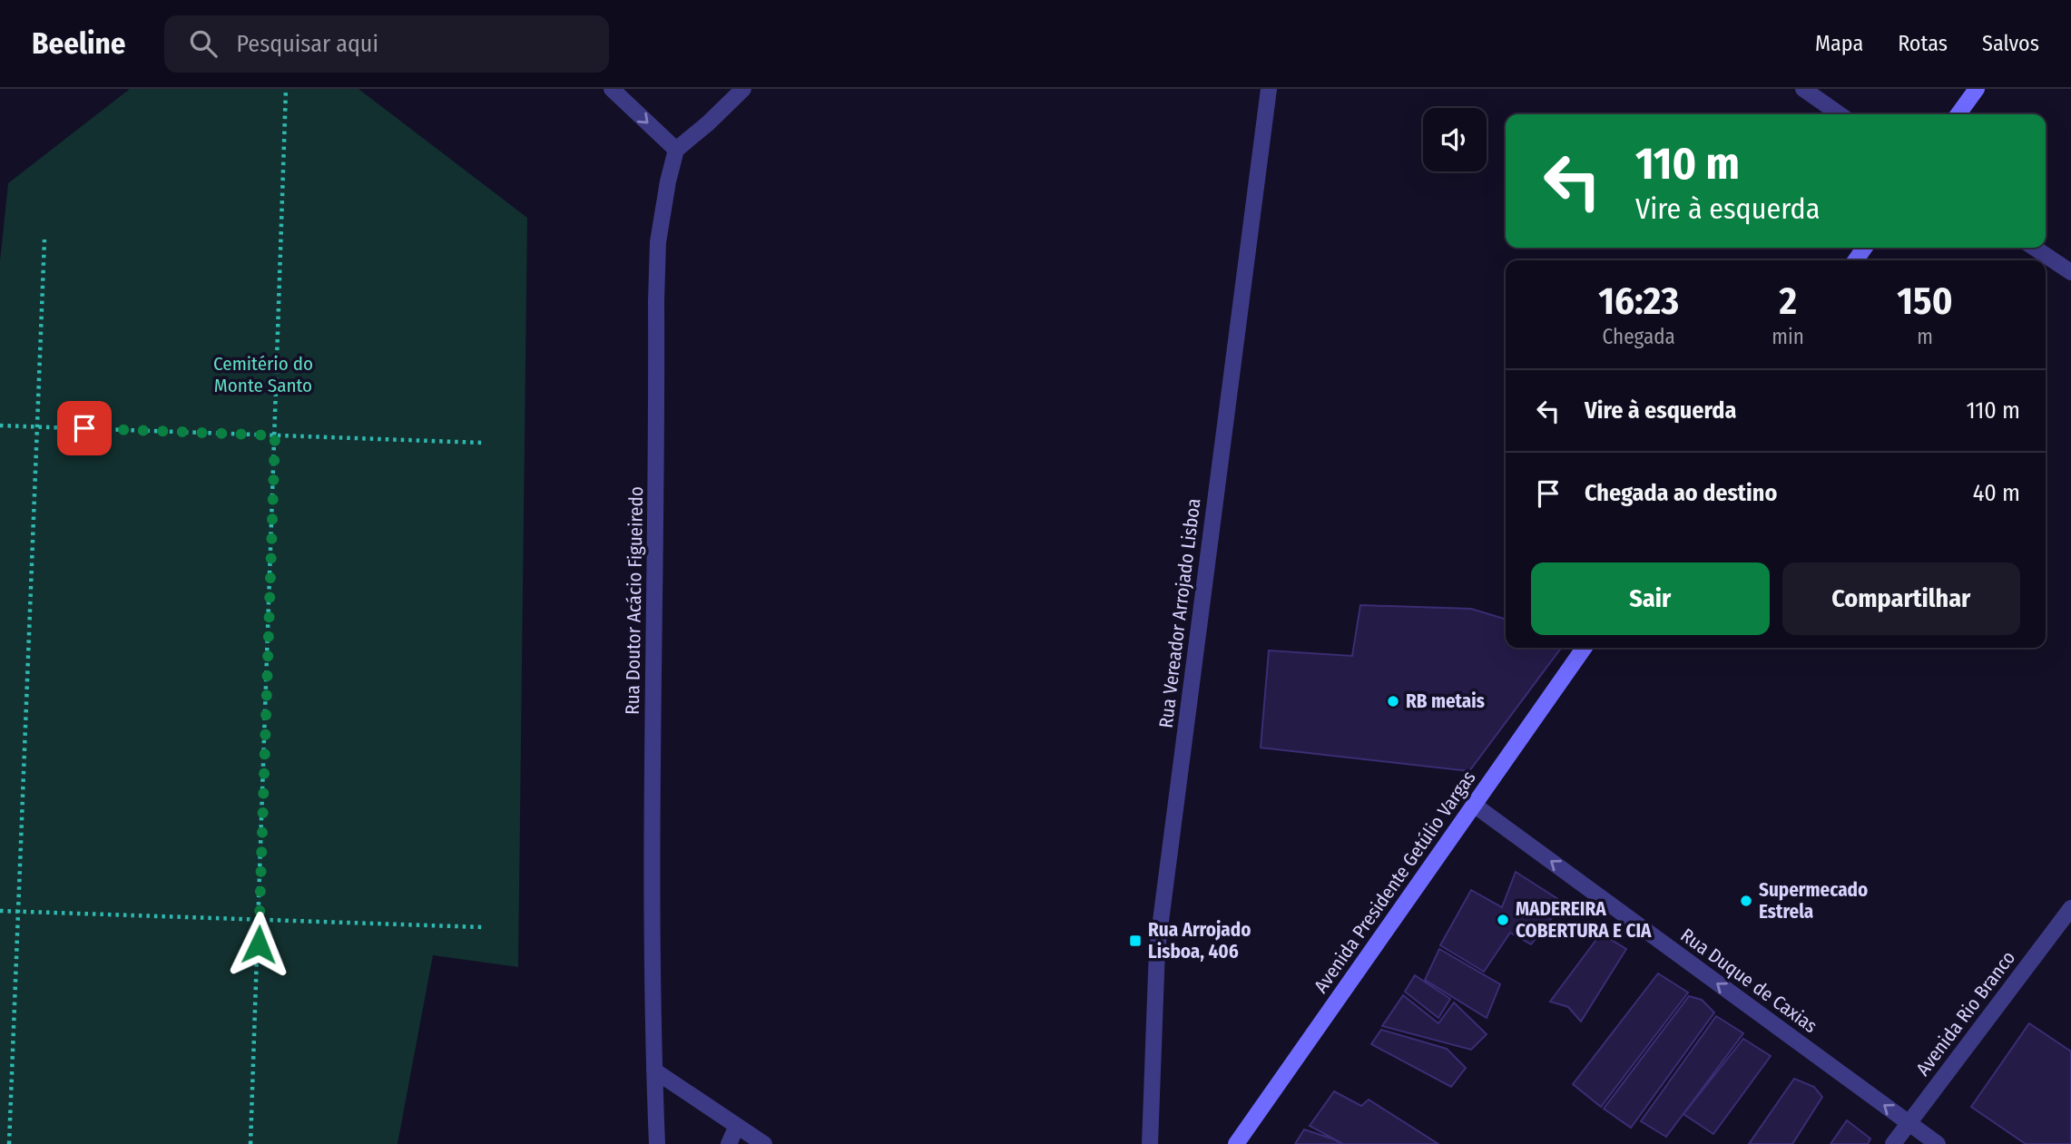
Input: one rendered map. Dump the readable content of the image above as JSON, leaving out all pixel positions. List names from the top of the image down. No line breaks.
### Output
{"streets":{"main road":["Avenida Presidente Getúlio Vargas"],"street":["Rua Doutor Acácio Figueiredo","Rua Vereador Arrojado Lisboa","Rua Duque de Caxias","Avenida Rio Branco"]},"crossings":[["Avenida Presidente Getúlio Vargas","Rua Duque de Caxias"],["Rua Duque de Caxias","Avenida Rio Branco"]],"one_way":["Rua Duque de Caxias"],"parks":["Cemitério do Monte Santo"],"places":{"other":["RB metais","Supermecado Estrela","MADEREIRA COBERTURA E CIA"],"transit":["Rua Arrojado Lisboa, 406"]},"page":{"header":"Beeline","search":"Pesquisar aqui","nav":["Mapa","Rotas","Salvos"],"turn":["110 m","Vire à esquerda"],"eta":["16:23","Chegada","2","min","150","m"],"list":[{"name":"Vire à esquerda","value":"110 m"},{"name":"Chegada ao destino","value":"40 m"}],"buttons":["Sair","Compartilhar"]}}
